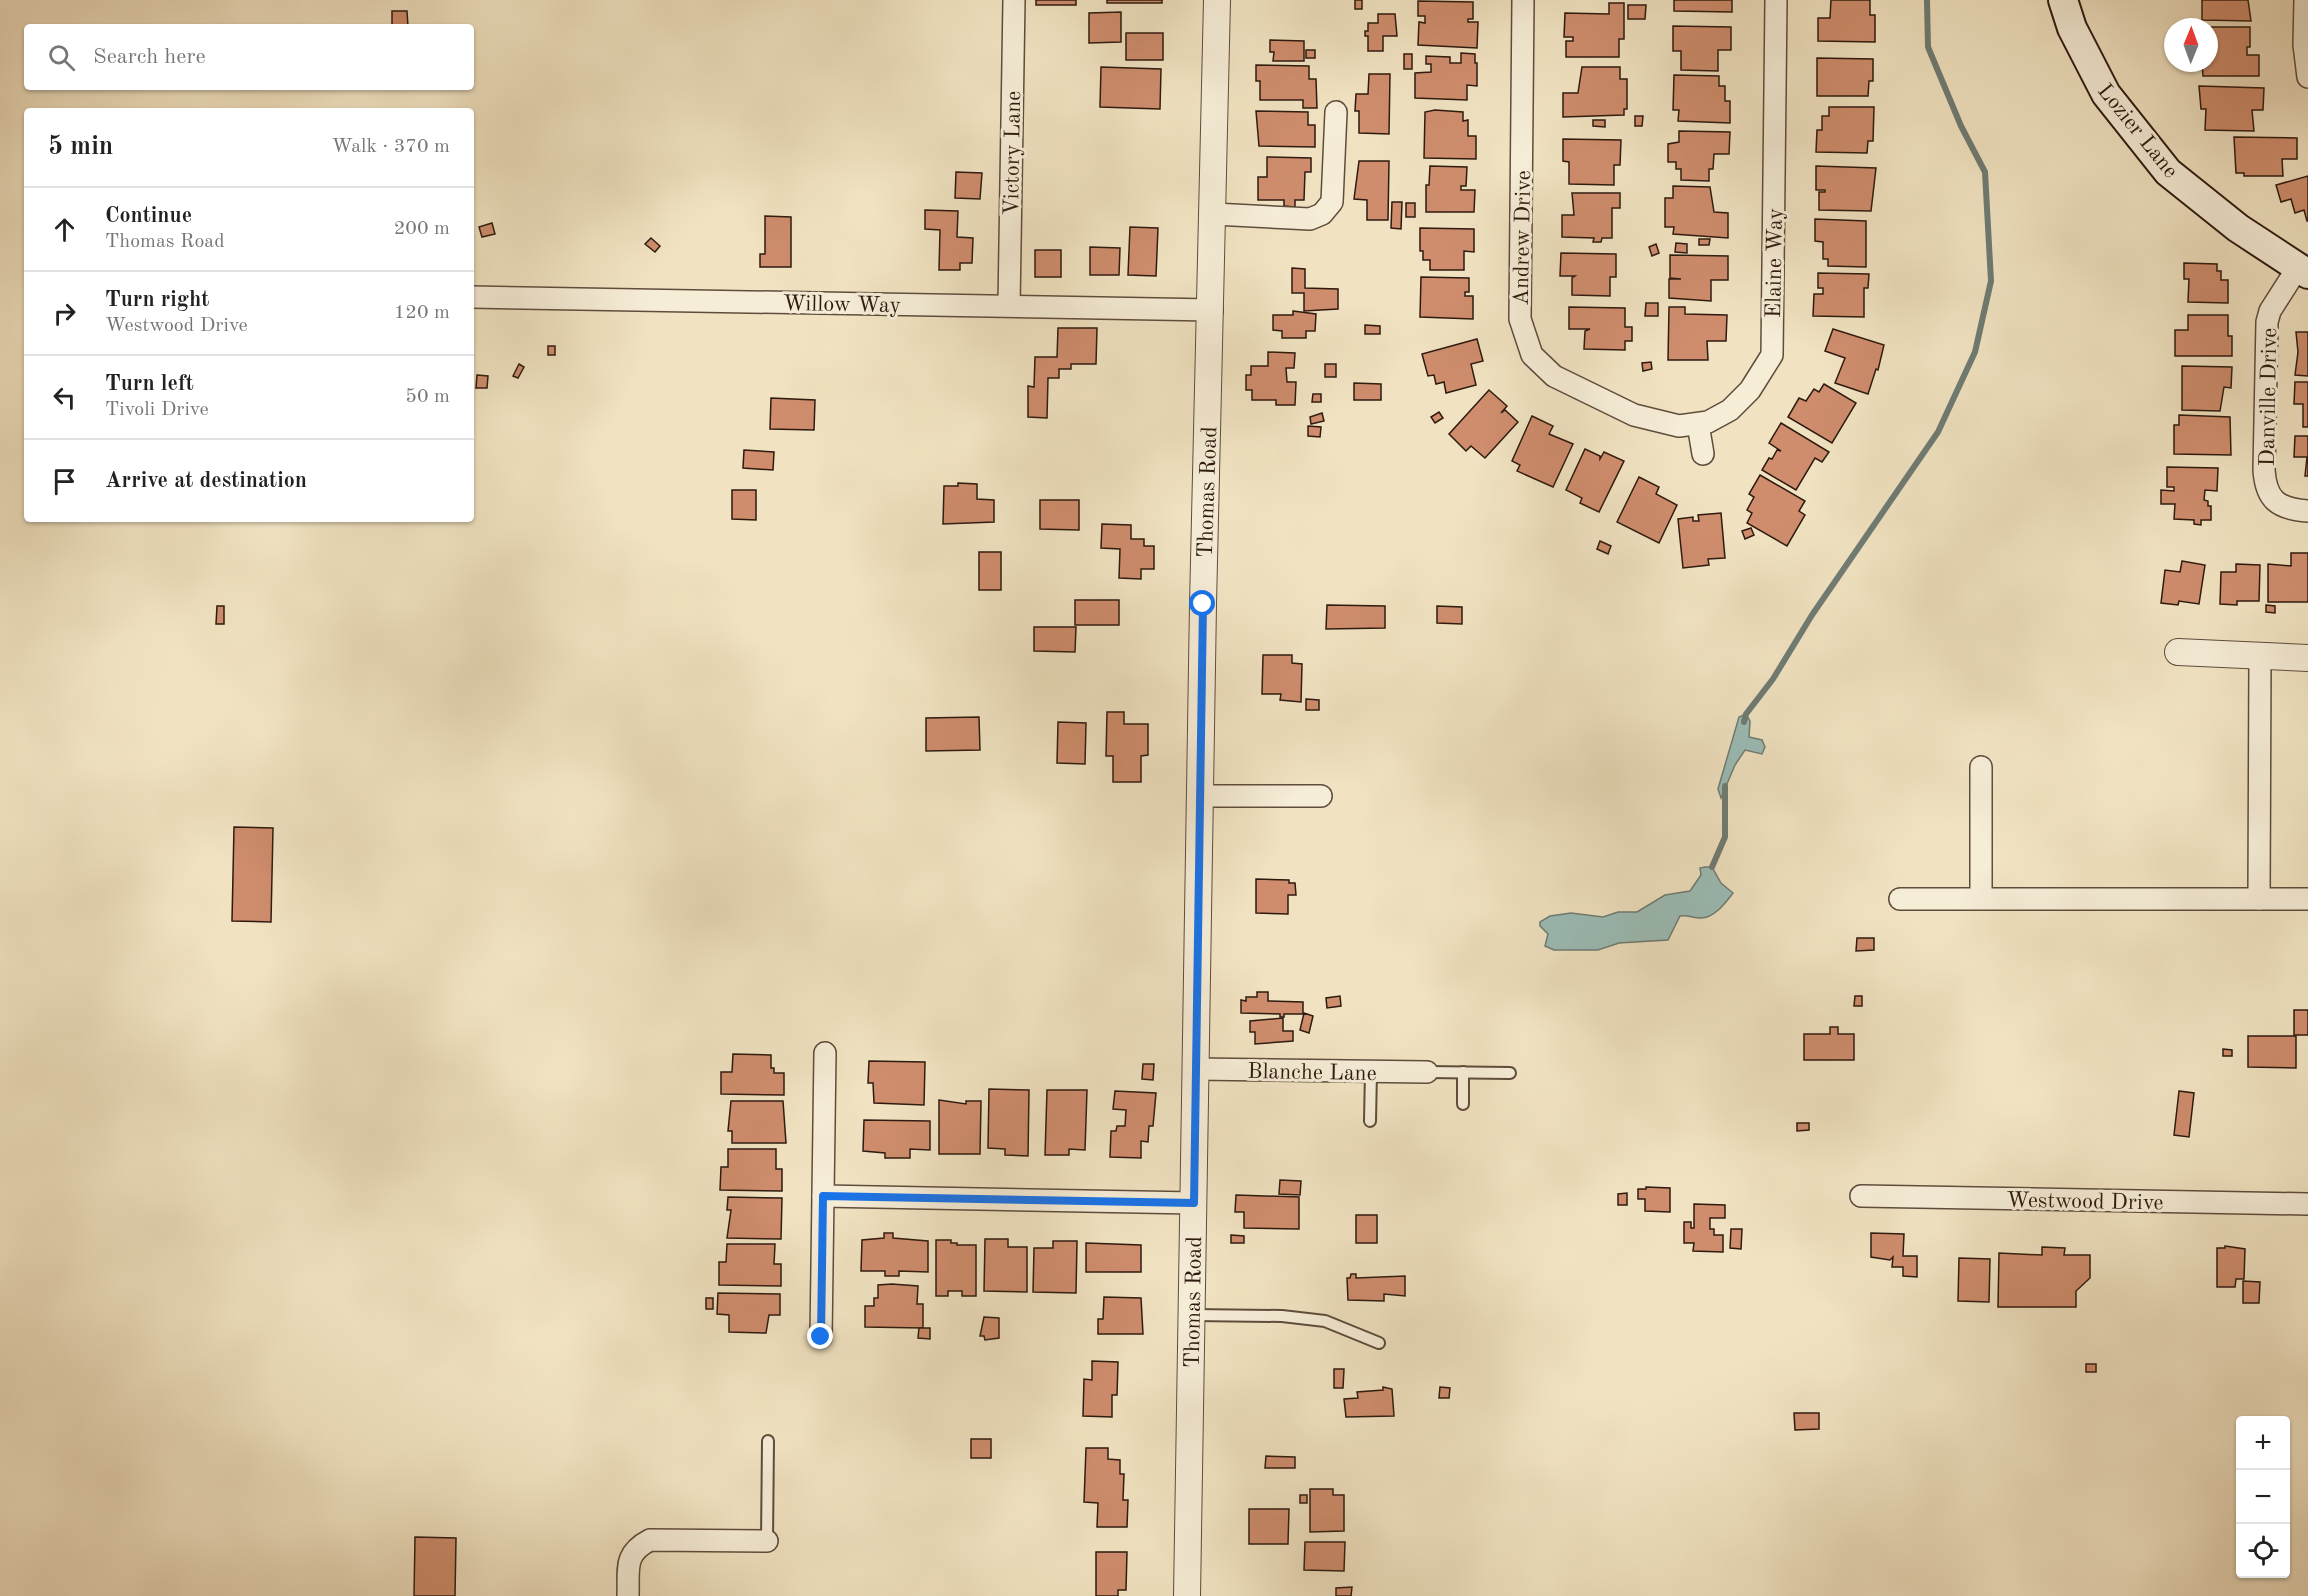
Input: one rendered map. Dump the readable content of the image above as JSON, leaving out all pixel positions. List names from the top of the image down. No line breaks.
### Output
{"streets":{"main road":["Lozier Lane"],"street":["Victory Lane","Andrew Drive","Elaine Way","Willow Way","Danville Drive","Thomas Road","Blanche Lane","Westwood Drive"]},"crossings":[["Lozier Lane","Danville Drive"],["Victory Lane","Willow Way"],["Andrew Drive","Elaine Way"],["Willow Way","Thomas Road"],["Thomas Road","Blanche Lane"]],"north":"top","page":{"search":"Search here","heading":["5 min","Walk · 370 m"],"list":[["Continue","Thomas Road","200 m"],["Turn right","Westwood Drive","120 m"],["Turn left","Tivoli Drive","50 m"],"Arrive at destination"],"map_buttons":["+","−"]}}
